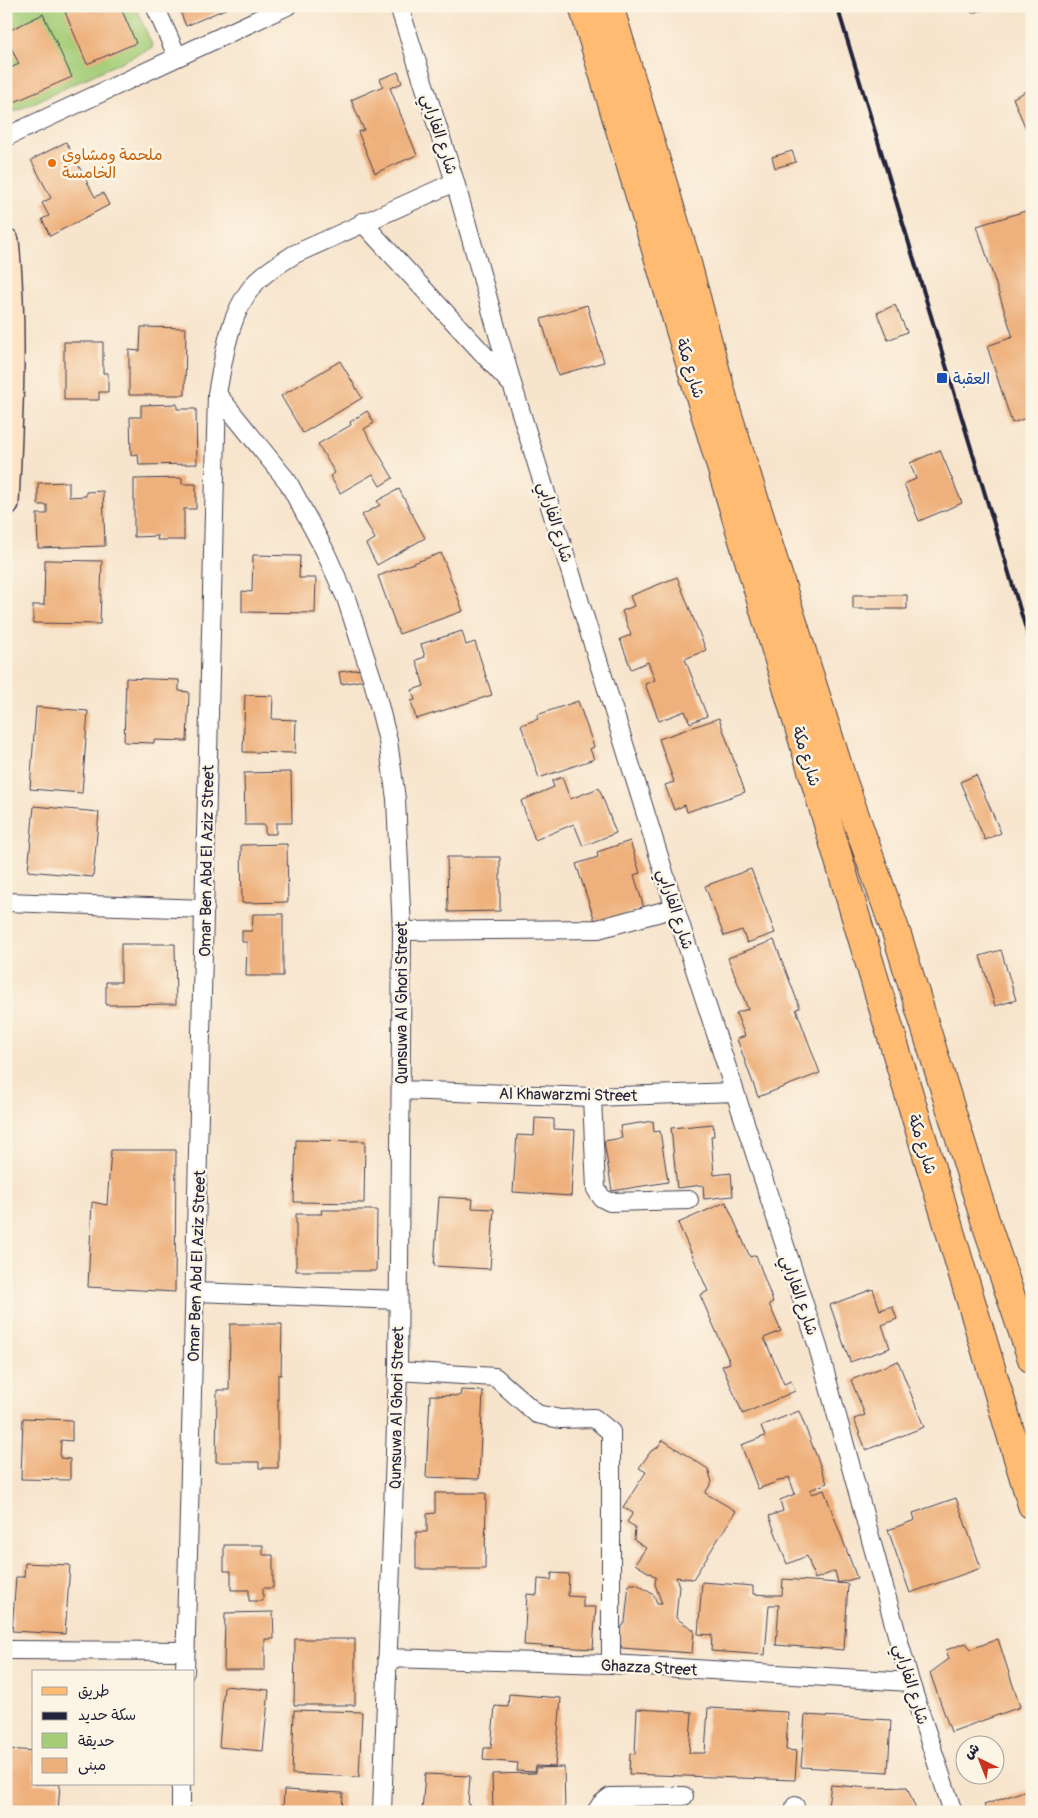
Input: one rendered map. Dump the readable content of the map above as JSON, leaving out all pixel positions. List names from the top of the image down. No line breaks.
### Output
{"streets":{"main road":["شارع مكة"],"street":["شارع الفارابي","Omar Ben Abd El Aziz Street","Qunsuwa Al Ghori Street","Al Khawarzmi Street","Ghazza Street"]},"crossings":[["شارع الفارابي","Omar Ben Abd El Aziz Street"],["شارع الفارابي","Al Khawarzmi Street"],["شارع الفارابي","Ghazza Street"],["Omar Ben Abd El Aziz Street","Qunsuwa Al Ghori Street"],["Qunsuwa Al Ghori Street","Al Khawarzmi Street"],["Qunsuwa Al Ghori Street","Ghazza Street"]],"places":{"other":["ملحمة ومشاوي الخامسة"],"transit":["العقبة"]},"legend":["طريق","سكة حديد","حديقة","مبنى"],"north":"top left"}
